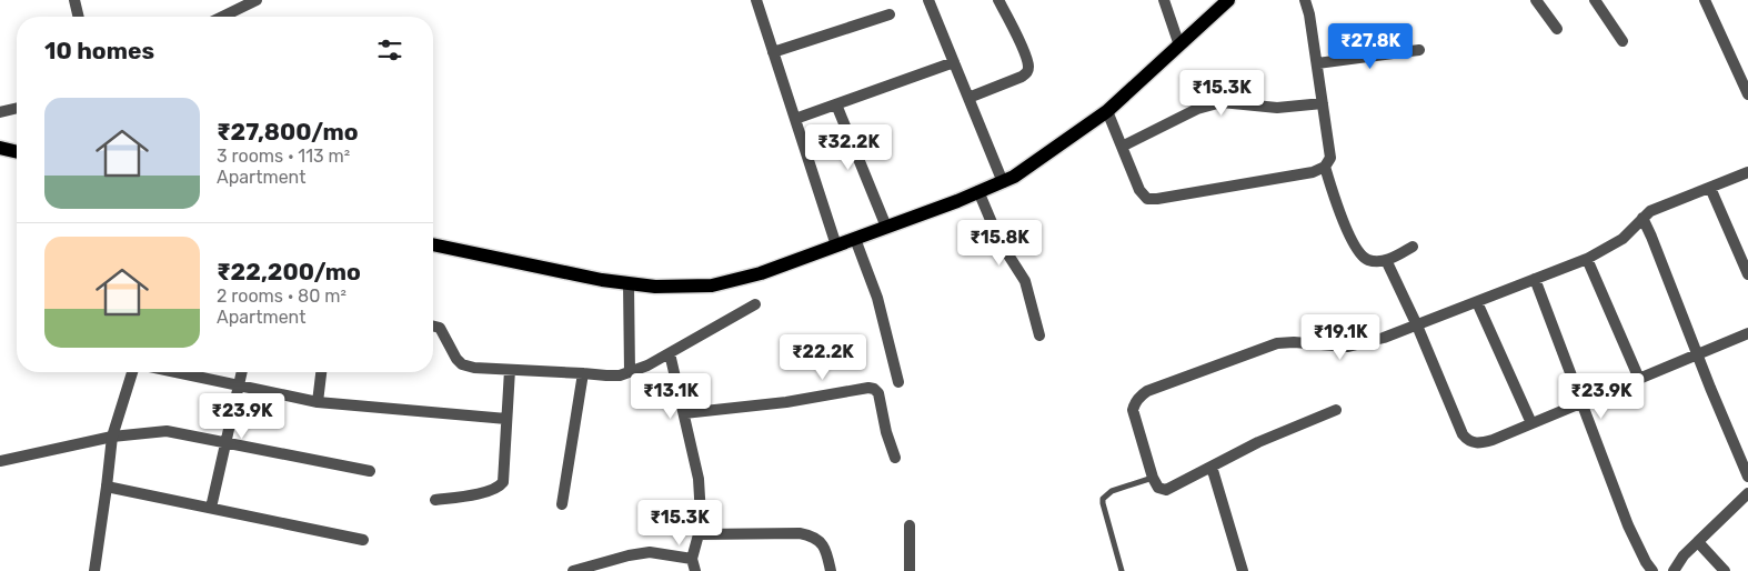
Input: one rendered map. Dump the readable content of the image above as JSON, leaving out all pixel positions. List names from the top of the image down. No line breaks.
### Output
{"page":{"heading":"10 homes","price":["₹27.8K","₹15.3K","₹32.2K","₹15.8K","₹19.1K","₹22.2K","₹13.1K","₹23.9K","₹23.9K","₹15.3K"],"list":[{"name":"₹27,800/mo","note":"3 rooms · 113 m² · Apartment"},{"name":"₹22,200/mo","note":"2 rooms · 80 m² · Apartment"}]}}
